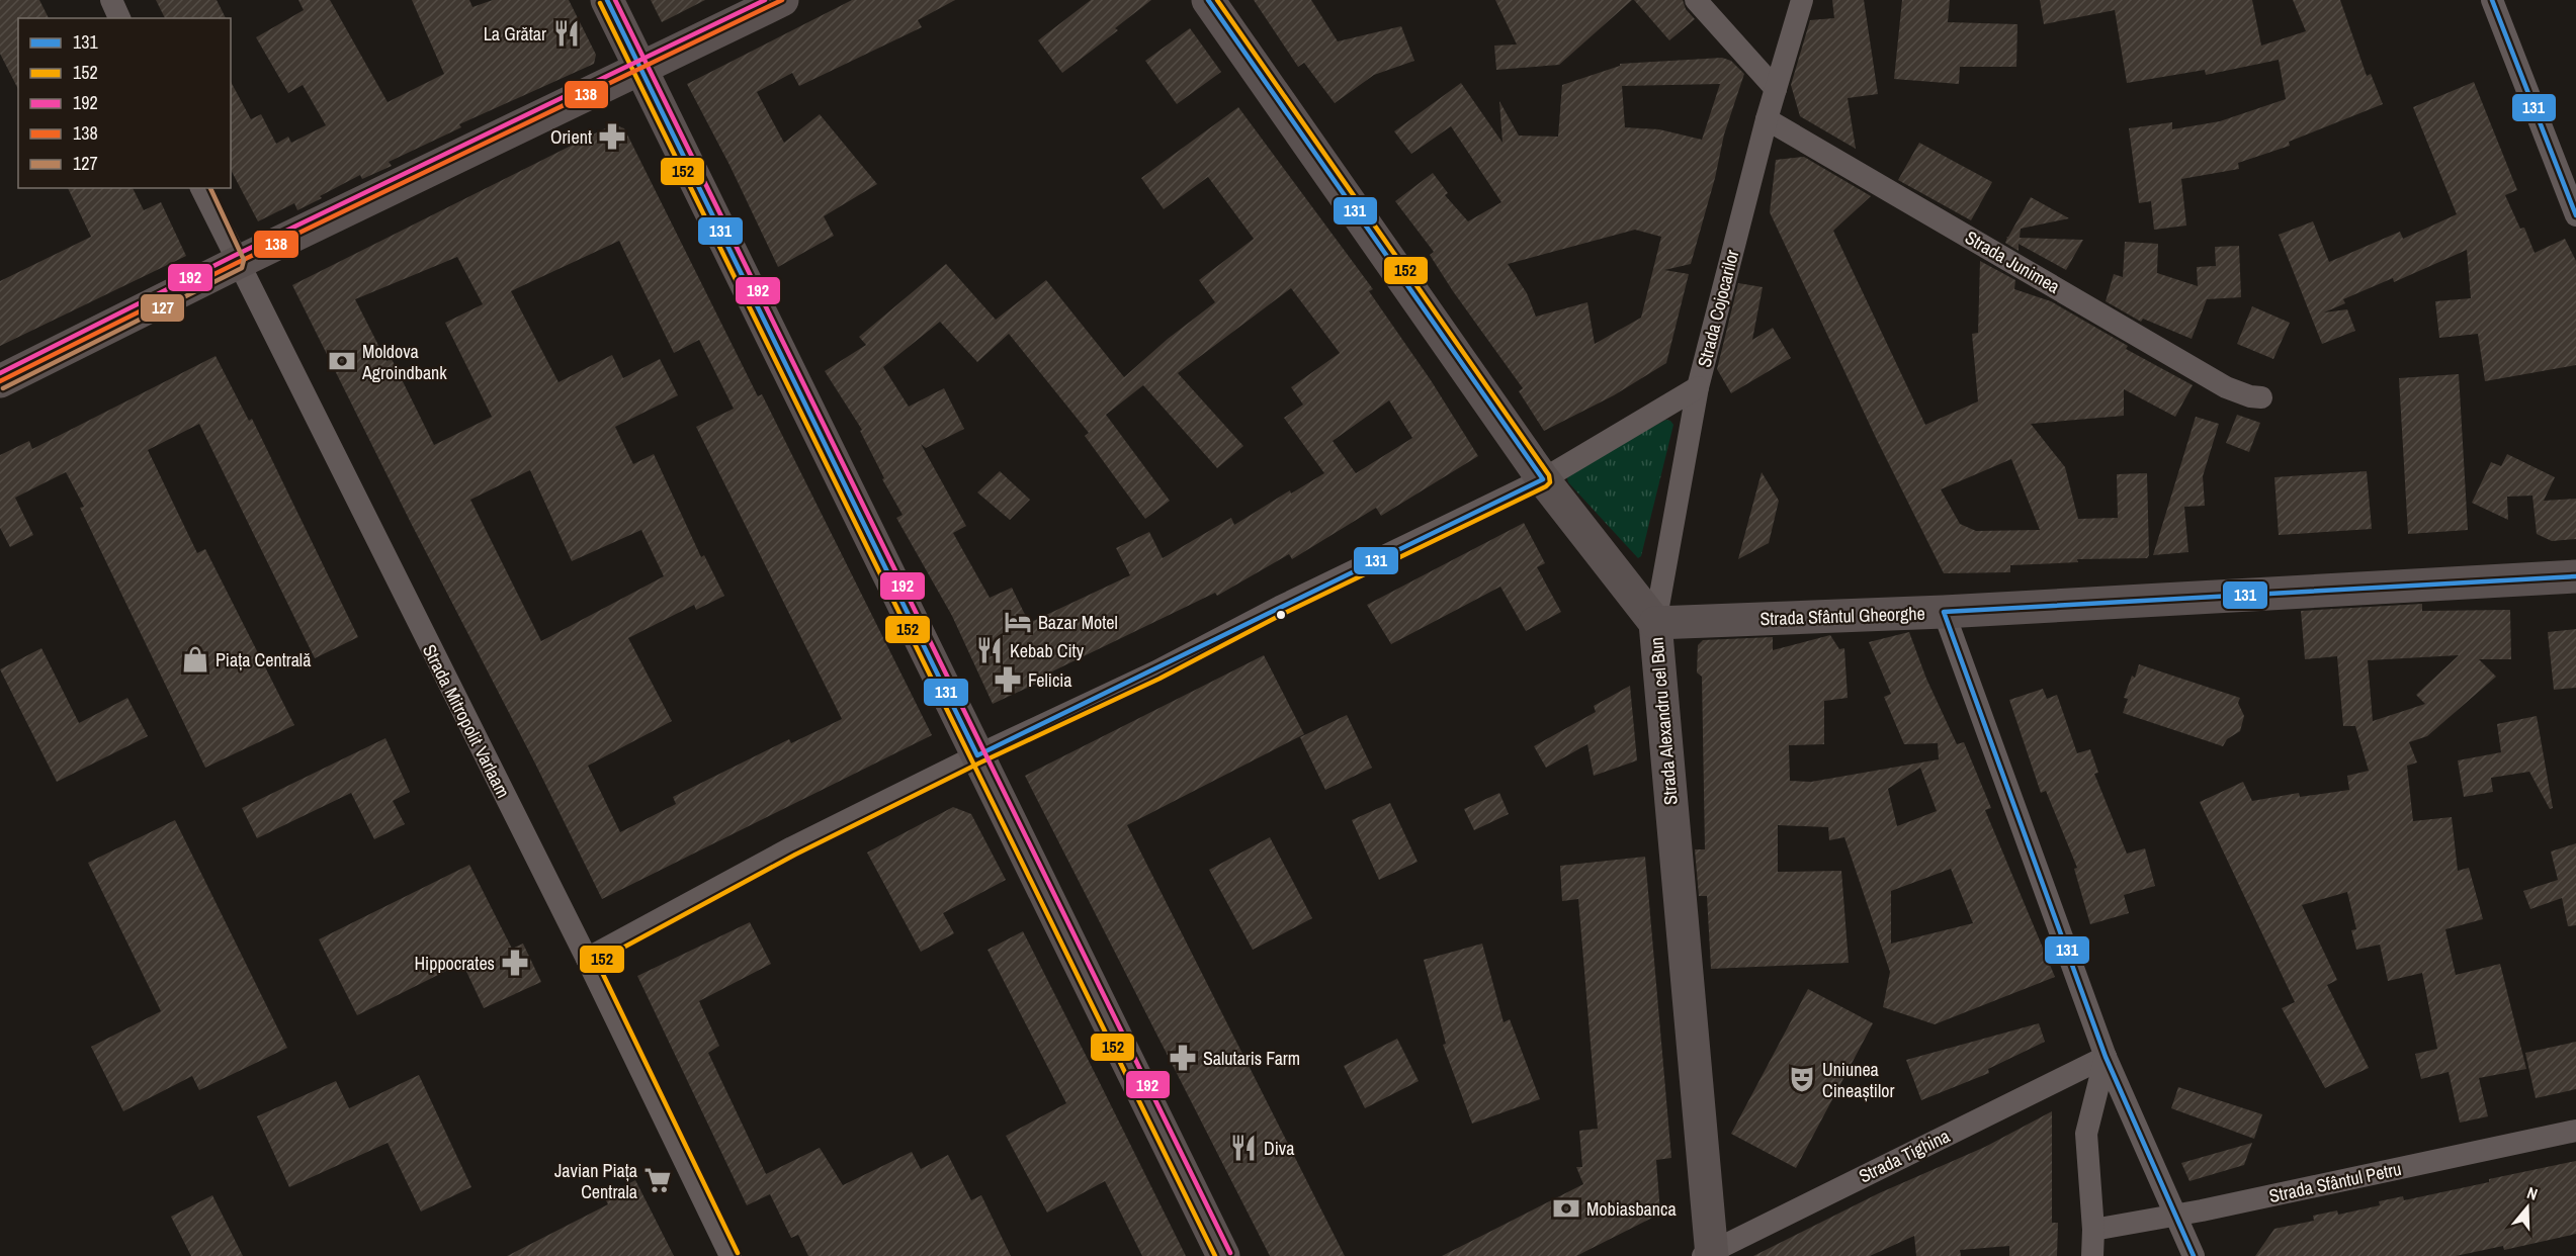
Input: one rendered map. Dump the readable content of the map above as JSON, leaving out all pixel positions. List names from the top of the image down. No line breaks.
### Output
{"streets":{"street":["Strada Junimea","Strada Cojocarilor","Strada Sfântul Gheorghe","Strada Mitropolit Varlaam","Strada Alexandru cel Bun","Strada Tighina","Strada Sfântul Petru"]},"crossings":[["Strada Junimea","Strada Cojocarilor"],["Strada Cojocarilor","Strada Sfântul Gheorghe"],["Strada Cojocarilor","Strada Alexandru cel Bun"],["Strada Sfântul Gheorghe","Strada Alexandru cel Bun"],["Strada Alexandru cel Bun","Strada Tighina"]],"places":{"restaurant":["La Grătar","Kebab City","Diva"],"pharmacy":["Orient","Felicia","Hippocrates","Salutaris Farm"],"bank":["Moldova Agroindbank","Mobiasbanca"],"hotel":["Bazar Motel"],"shop":["Piața Centrală"],"theatre":["Uniunea Cineaștilor"],"supermarket":["Javian Piața Centrala"]},"lines":["transit line 131","transit line 152","transit line 192","transit line 138","transit line 127"],"legend":["131","152","192","138","127"],"north":"top"}
